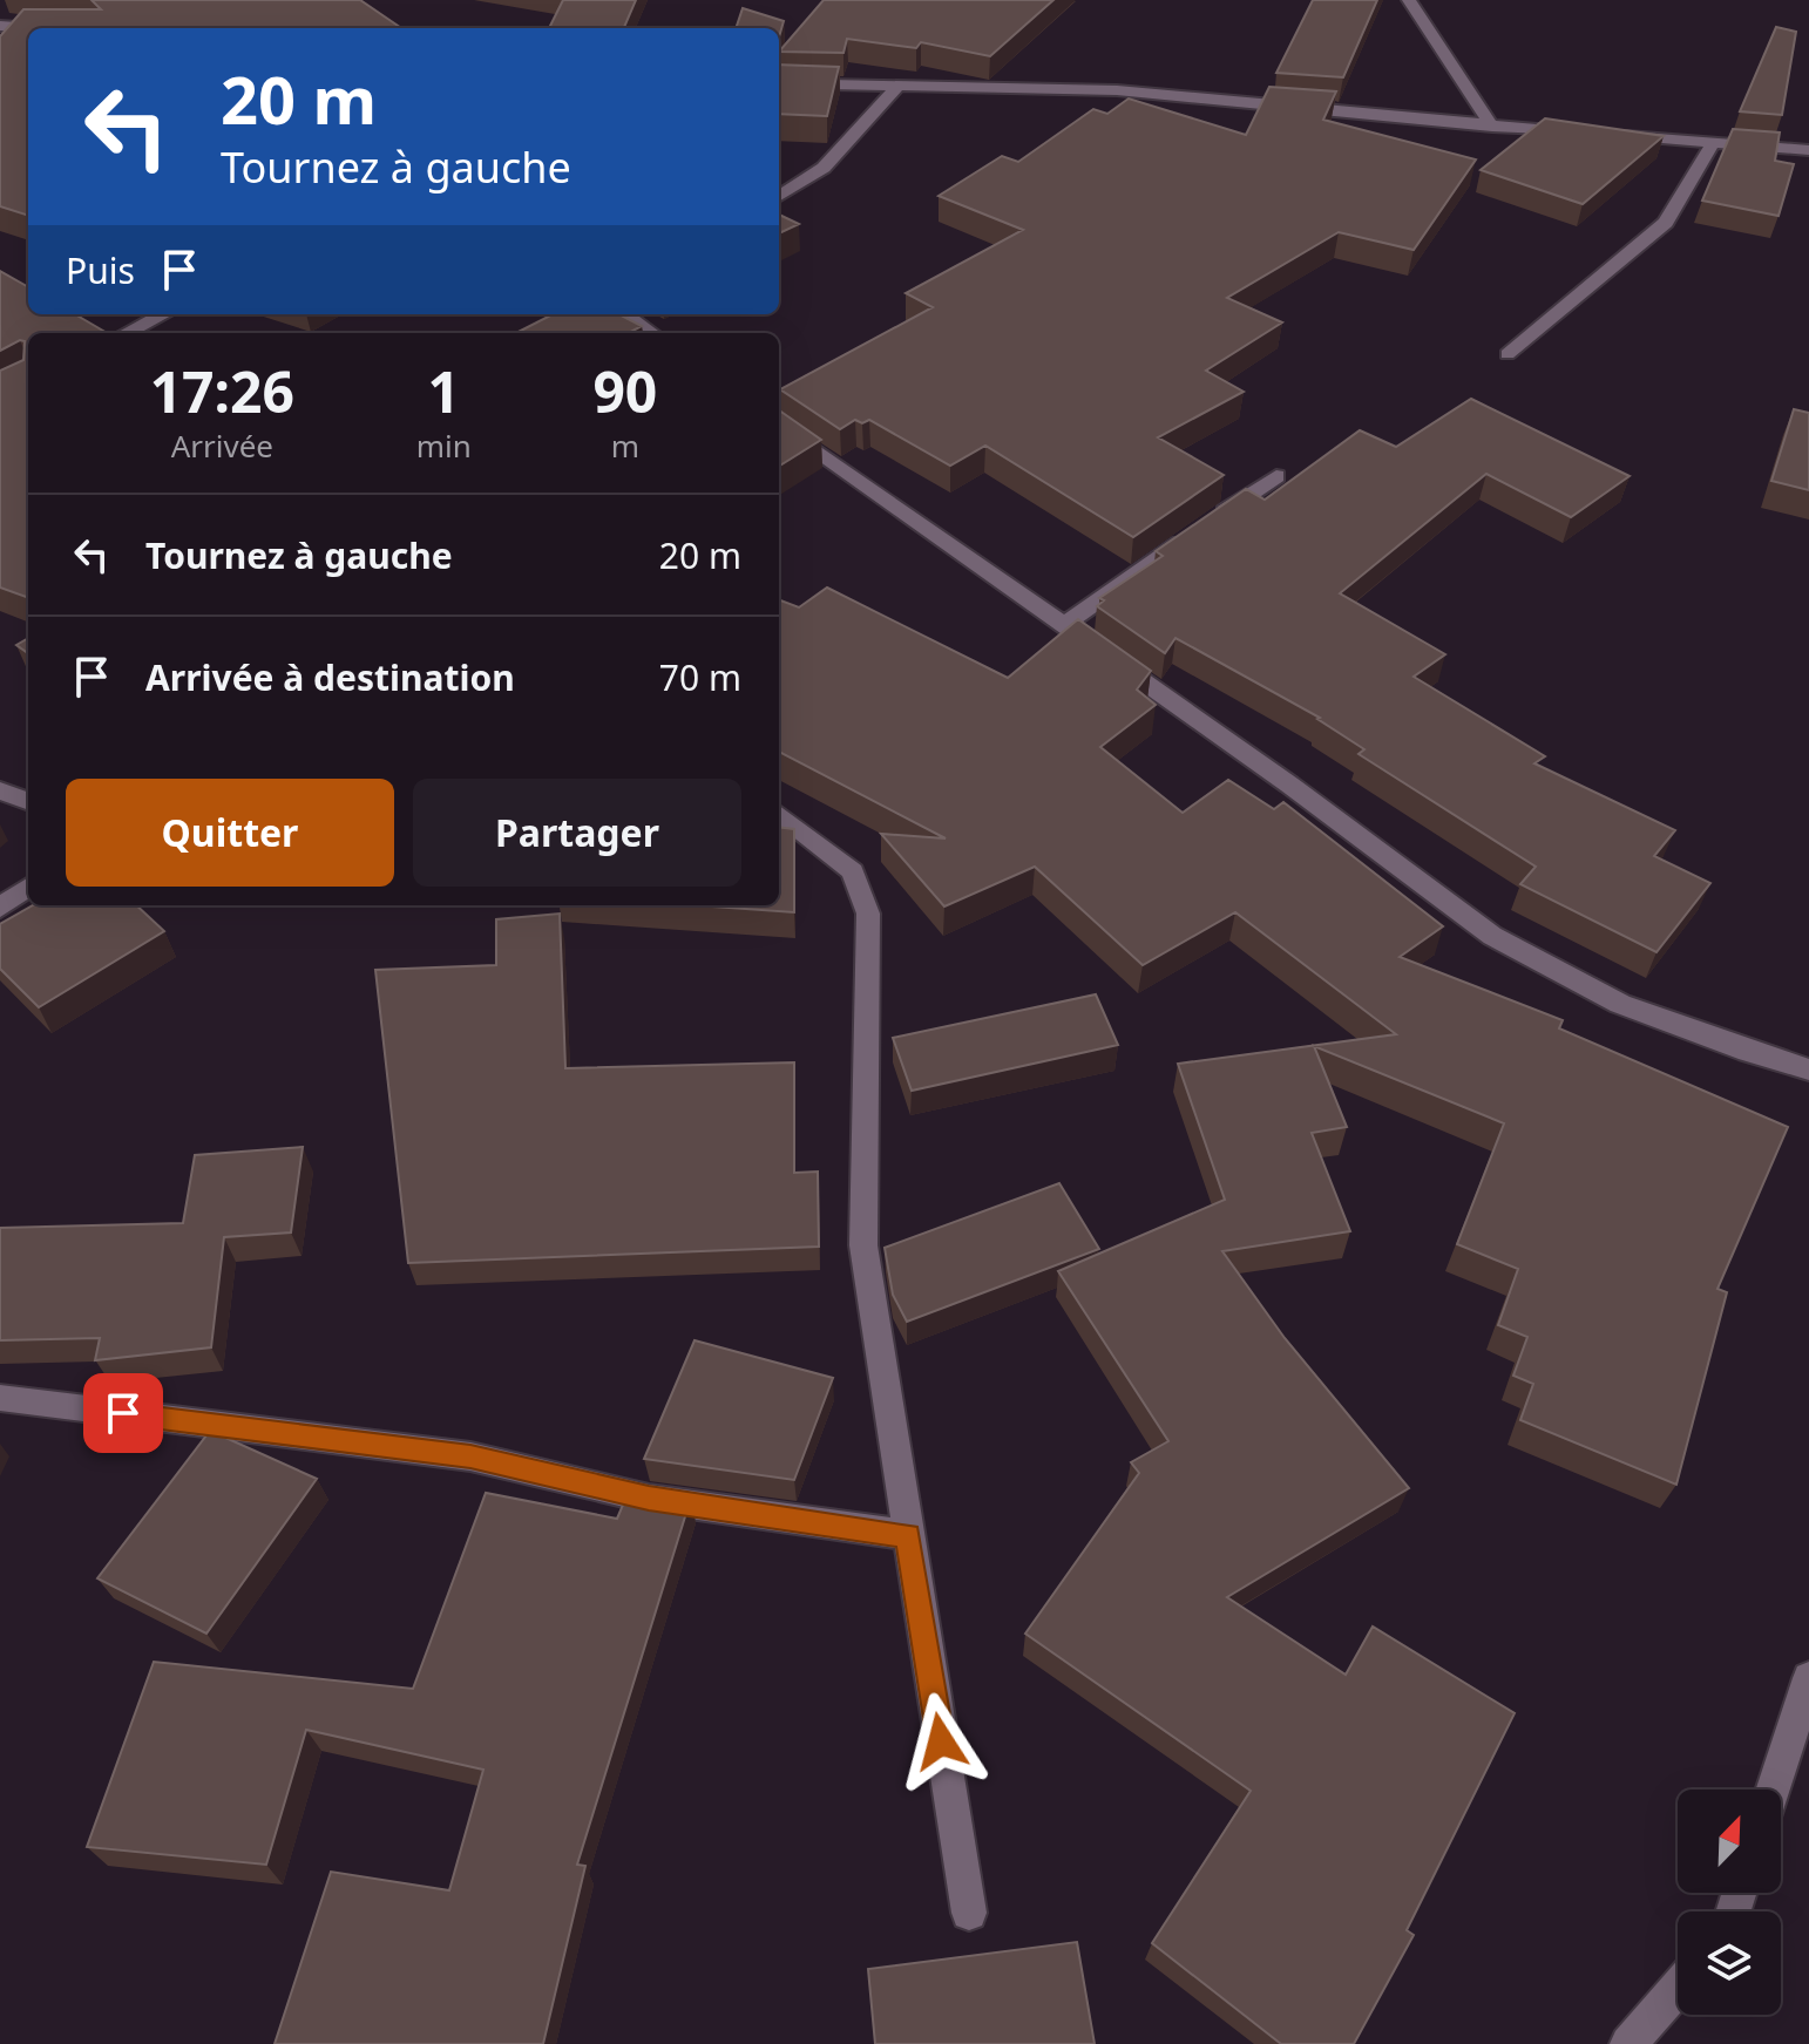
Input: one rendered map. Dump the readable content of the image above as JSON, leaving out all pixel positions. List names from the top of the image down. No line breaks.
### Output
{"north":"top right","page":{"turn":["20 m","Tournez à gauche"],"then":"Puis","eta":["17:26","Arrivée","1","min","90","m"],"list":[{"name":"Tournez à gauche","value":"20 m"},{"name":"Arrivée à destination","value":"70 m"}],"buttons":["Quitter","Partager"]}}
